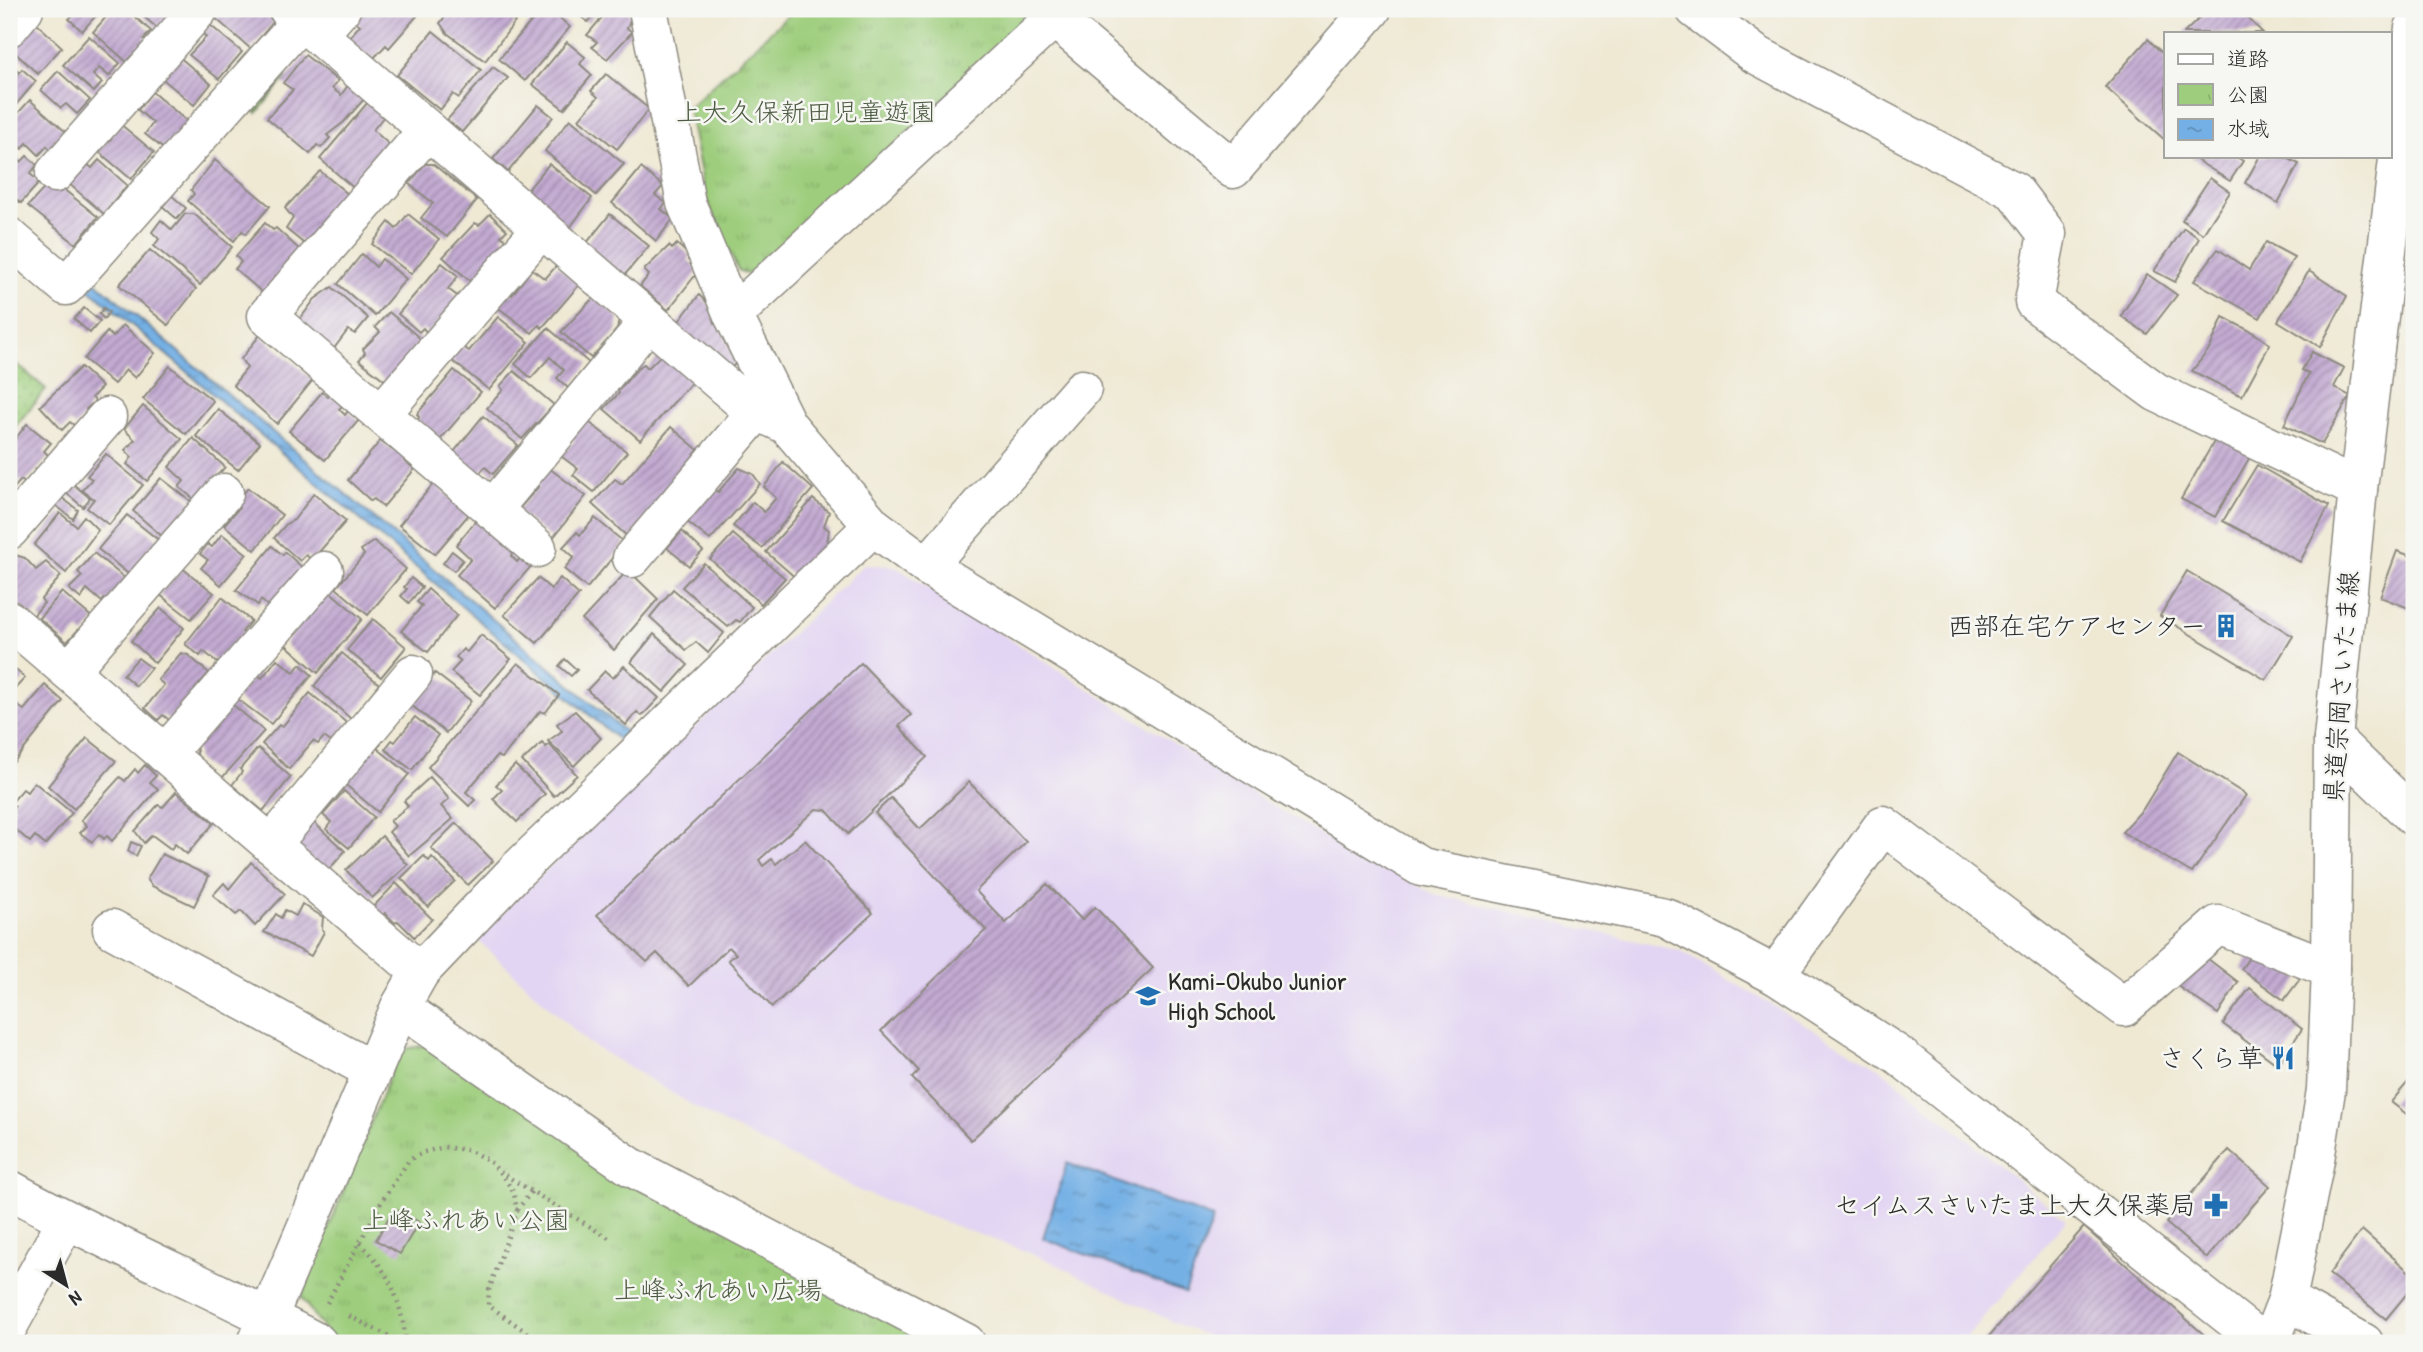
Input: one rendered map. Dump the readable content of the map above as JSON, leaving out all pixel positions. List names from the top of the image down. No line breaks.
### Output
{"streets":{"street":["県道宗岡さいたま線"]},"parks":["上大久保新田児童遊園","上峰ふれあい公園","上峰ふれあい広場"],"places":{"building":["西部在宅ケアセンター"],"school or university":["Kami-Okubo Junior High School"],"restaurant":["さくら草"],"pharmacy":["セイムスさいたま上大久保薬局"]},"legend":["道路","公園","水域"],"north":"bottom right"}
